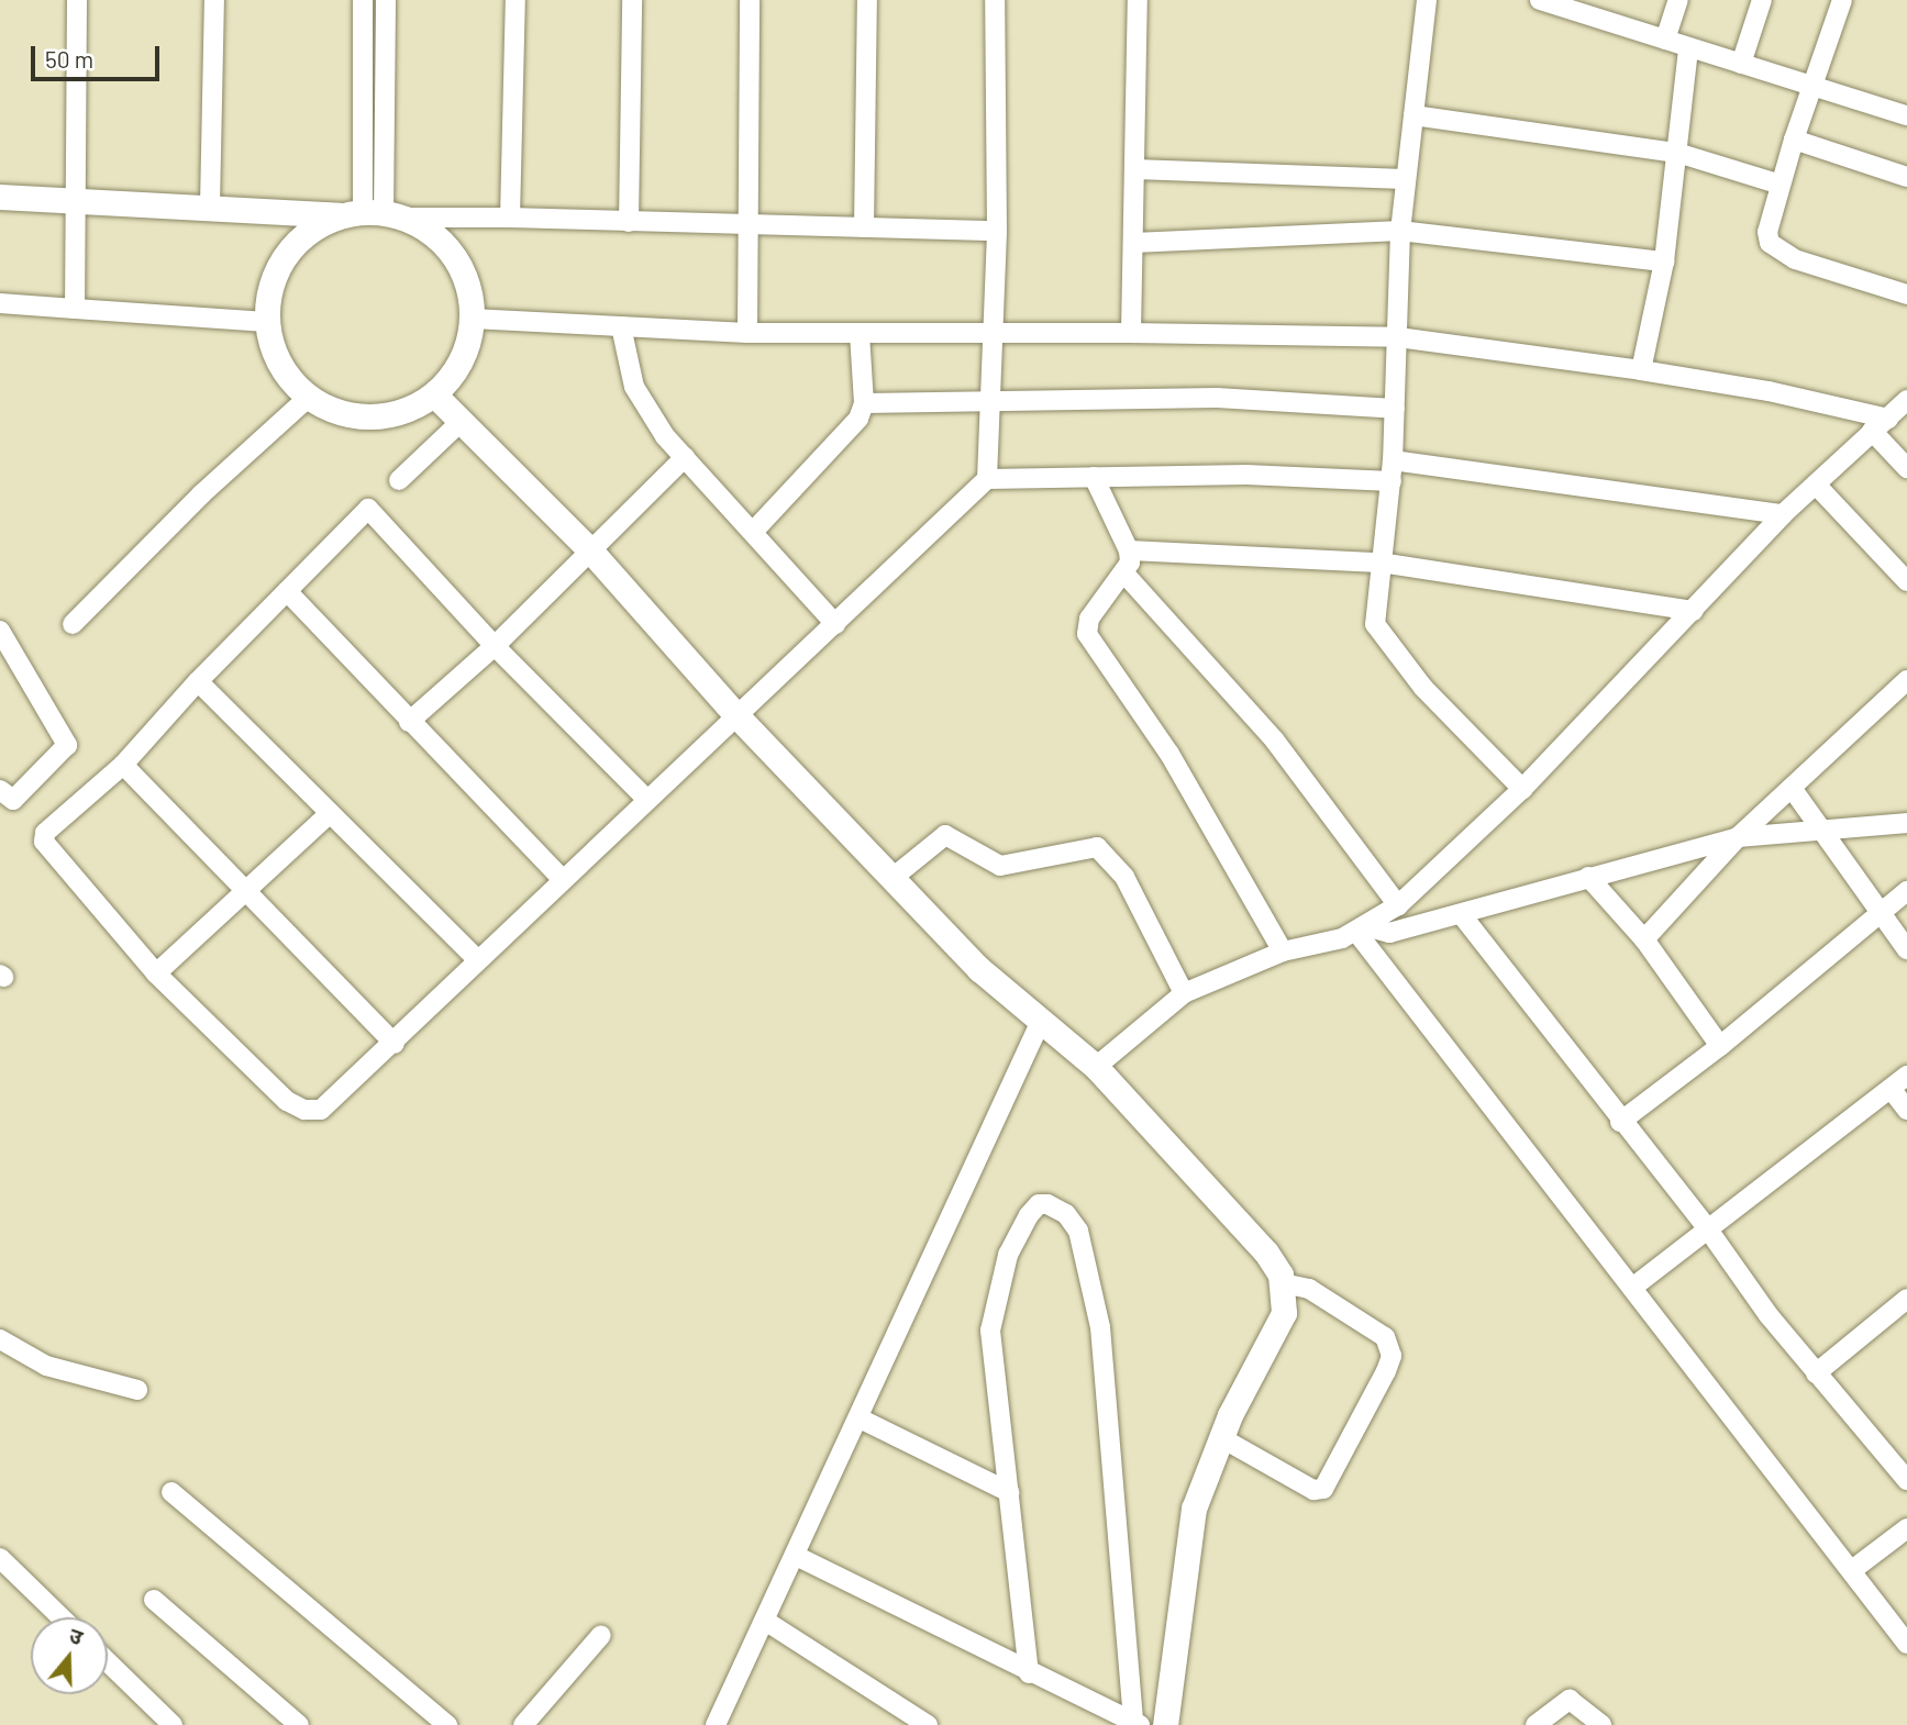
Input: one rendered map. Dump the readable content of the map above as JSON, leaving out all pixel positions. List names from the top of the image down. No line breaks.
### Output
{"scale_bar":"50 m","north":"top"}
